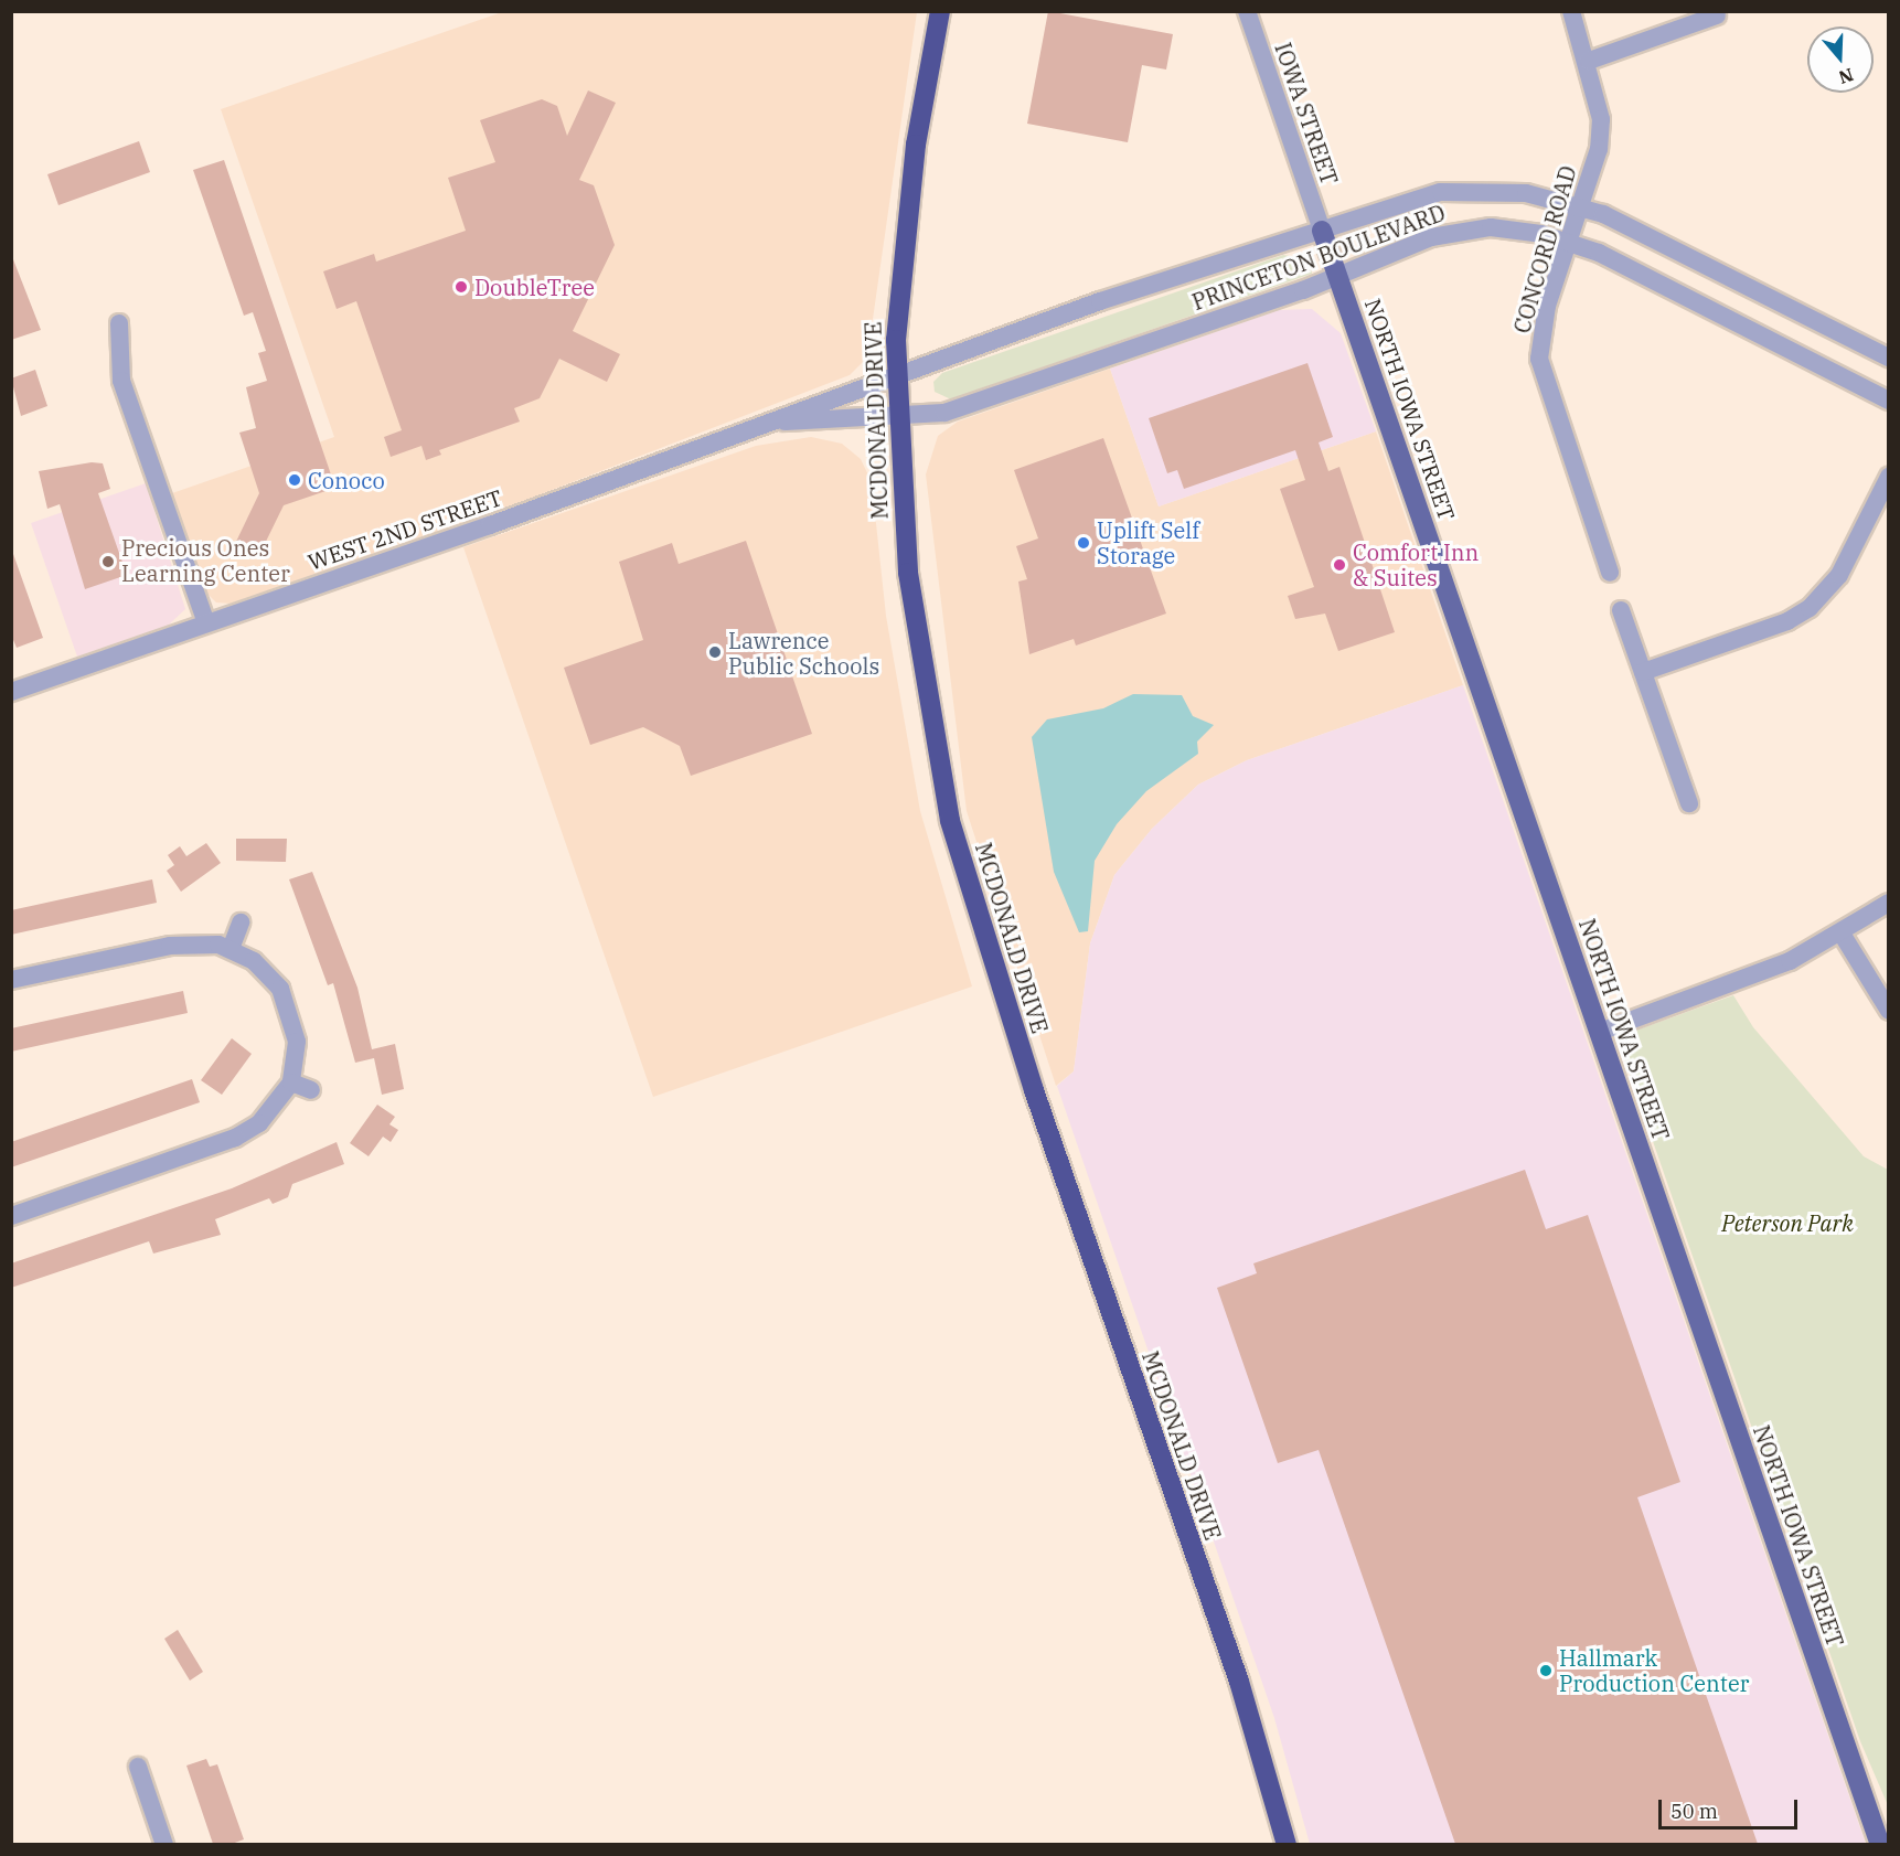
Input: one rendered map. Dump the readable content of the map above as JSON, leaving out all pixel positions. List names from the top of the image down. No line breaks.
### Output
{"streets":{"highway":["MCDONALD DRIVE"],"main road":["NORTH IOWA STREET"],"street":["IOWA STREET","CONCORD ROAD","PRINCETON BOULEVARD","WEST 2ND STREET"]},"crossings":[["IOWA STREET","PRINCETON BOULEVARD"],["IOWA STREET","NORTH IOWA STREET"],["CONCORD ROAD","PRINCETON BOULEVARD"],["PRINCETON BOULEVARD","NORTH IOWA STREET"],["PRINCETON BOULEVARD","MCDONALD DRIVE"],["PRINCETON BOULEVARD","WEST 2ND STREET"],["MCDONALD DRIVE","WEST 2ND STREET"]],"parks":["Peterson Park"],"places":["DoubleTree","Conoco","Uplift Self Storage","Precious Ones Learning Center","Comfort Inn & Suites","Lawrence Public Schools","Hallmark Production Center"],"scale_bar":"50 m","north":"bottom"}
